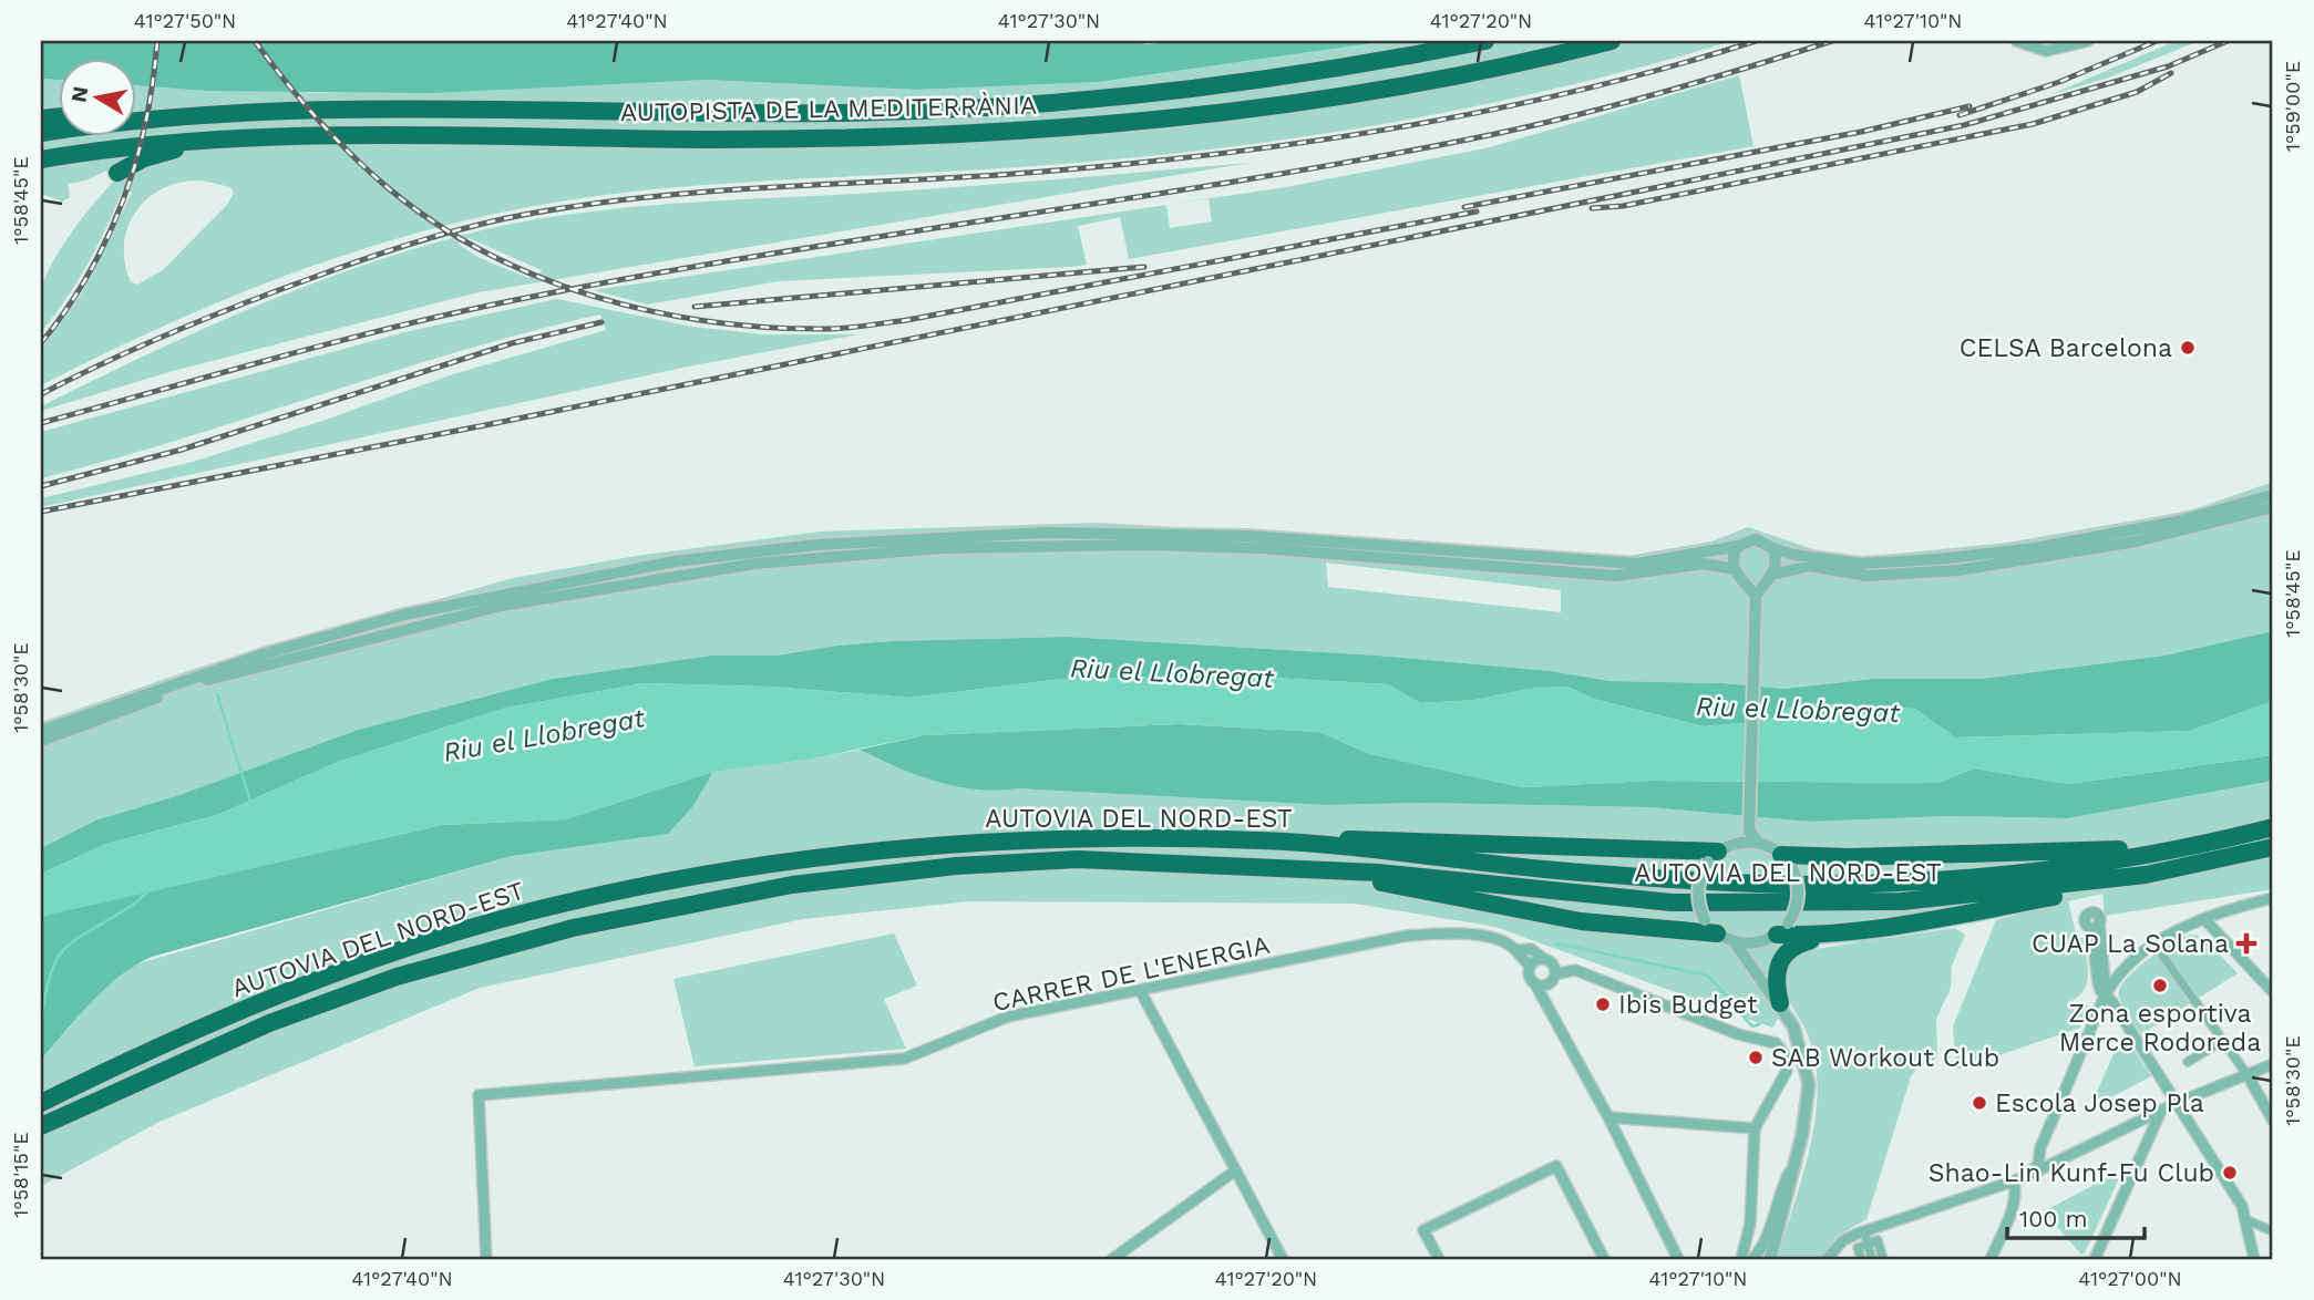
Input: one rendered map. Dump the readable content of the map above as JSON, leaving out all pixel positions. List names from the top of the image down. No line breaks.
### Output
{"streets":{"highway":["AUTOPISTA DE LA MEDITERRÀNIA","AUTOVIA DEL NORD-EST"],"street":["CARRER DE L'ENERGIA"]},"water":["Riu el Llobregat"],"places":{"other":["CELSA Barcelona","Zona esportiva Merce Rodoreda","Ibis Budget","SAB Workout Club","Escola Josep Pla","Shao-Lin Kunf-Fu Club"],"health":["CUAP La Solana"]},"scale_bar":"100 m","north":"left","coordinates":["41°27'50\"N","41°27'40\"N","41°27'30\"N","41°27'20\"N","41°27'10\"N","1°59'00\"E","1°58'45\"E","1°58'30\"E","1°58'15\"E","41°27'00\"N"]}
